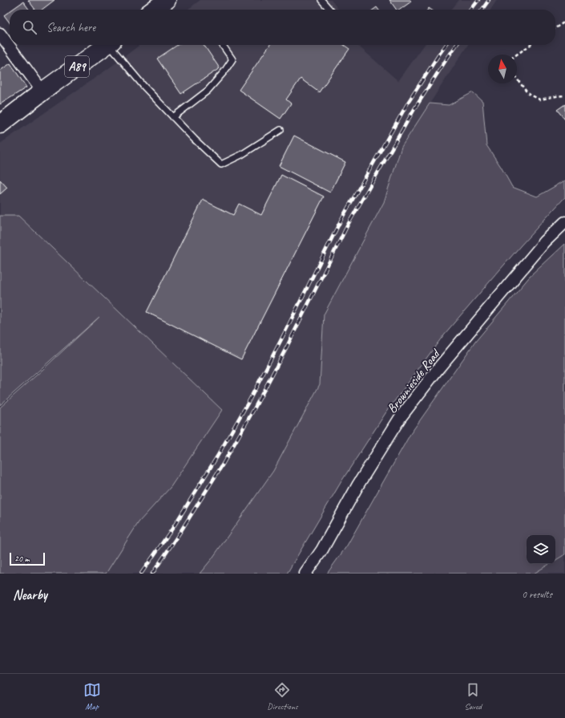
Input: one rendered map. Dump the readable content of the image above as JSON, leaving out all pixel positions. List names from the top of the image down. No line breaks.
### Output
{"streets":{"main road":["A89"],"street":["Brownieside Road"]},"scale_bar":"20 m","north":"top","page":{"search":"Search here","scale":"20 m","heading":["Nearby","0 results"],"nav":["Map","Directions","Saved"]}}
